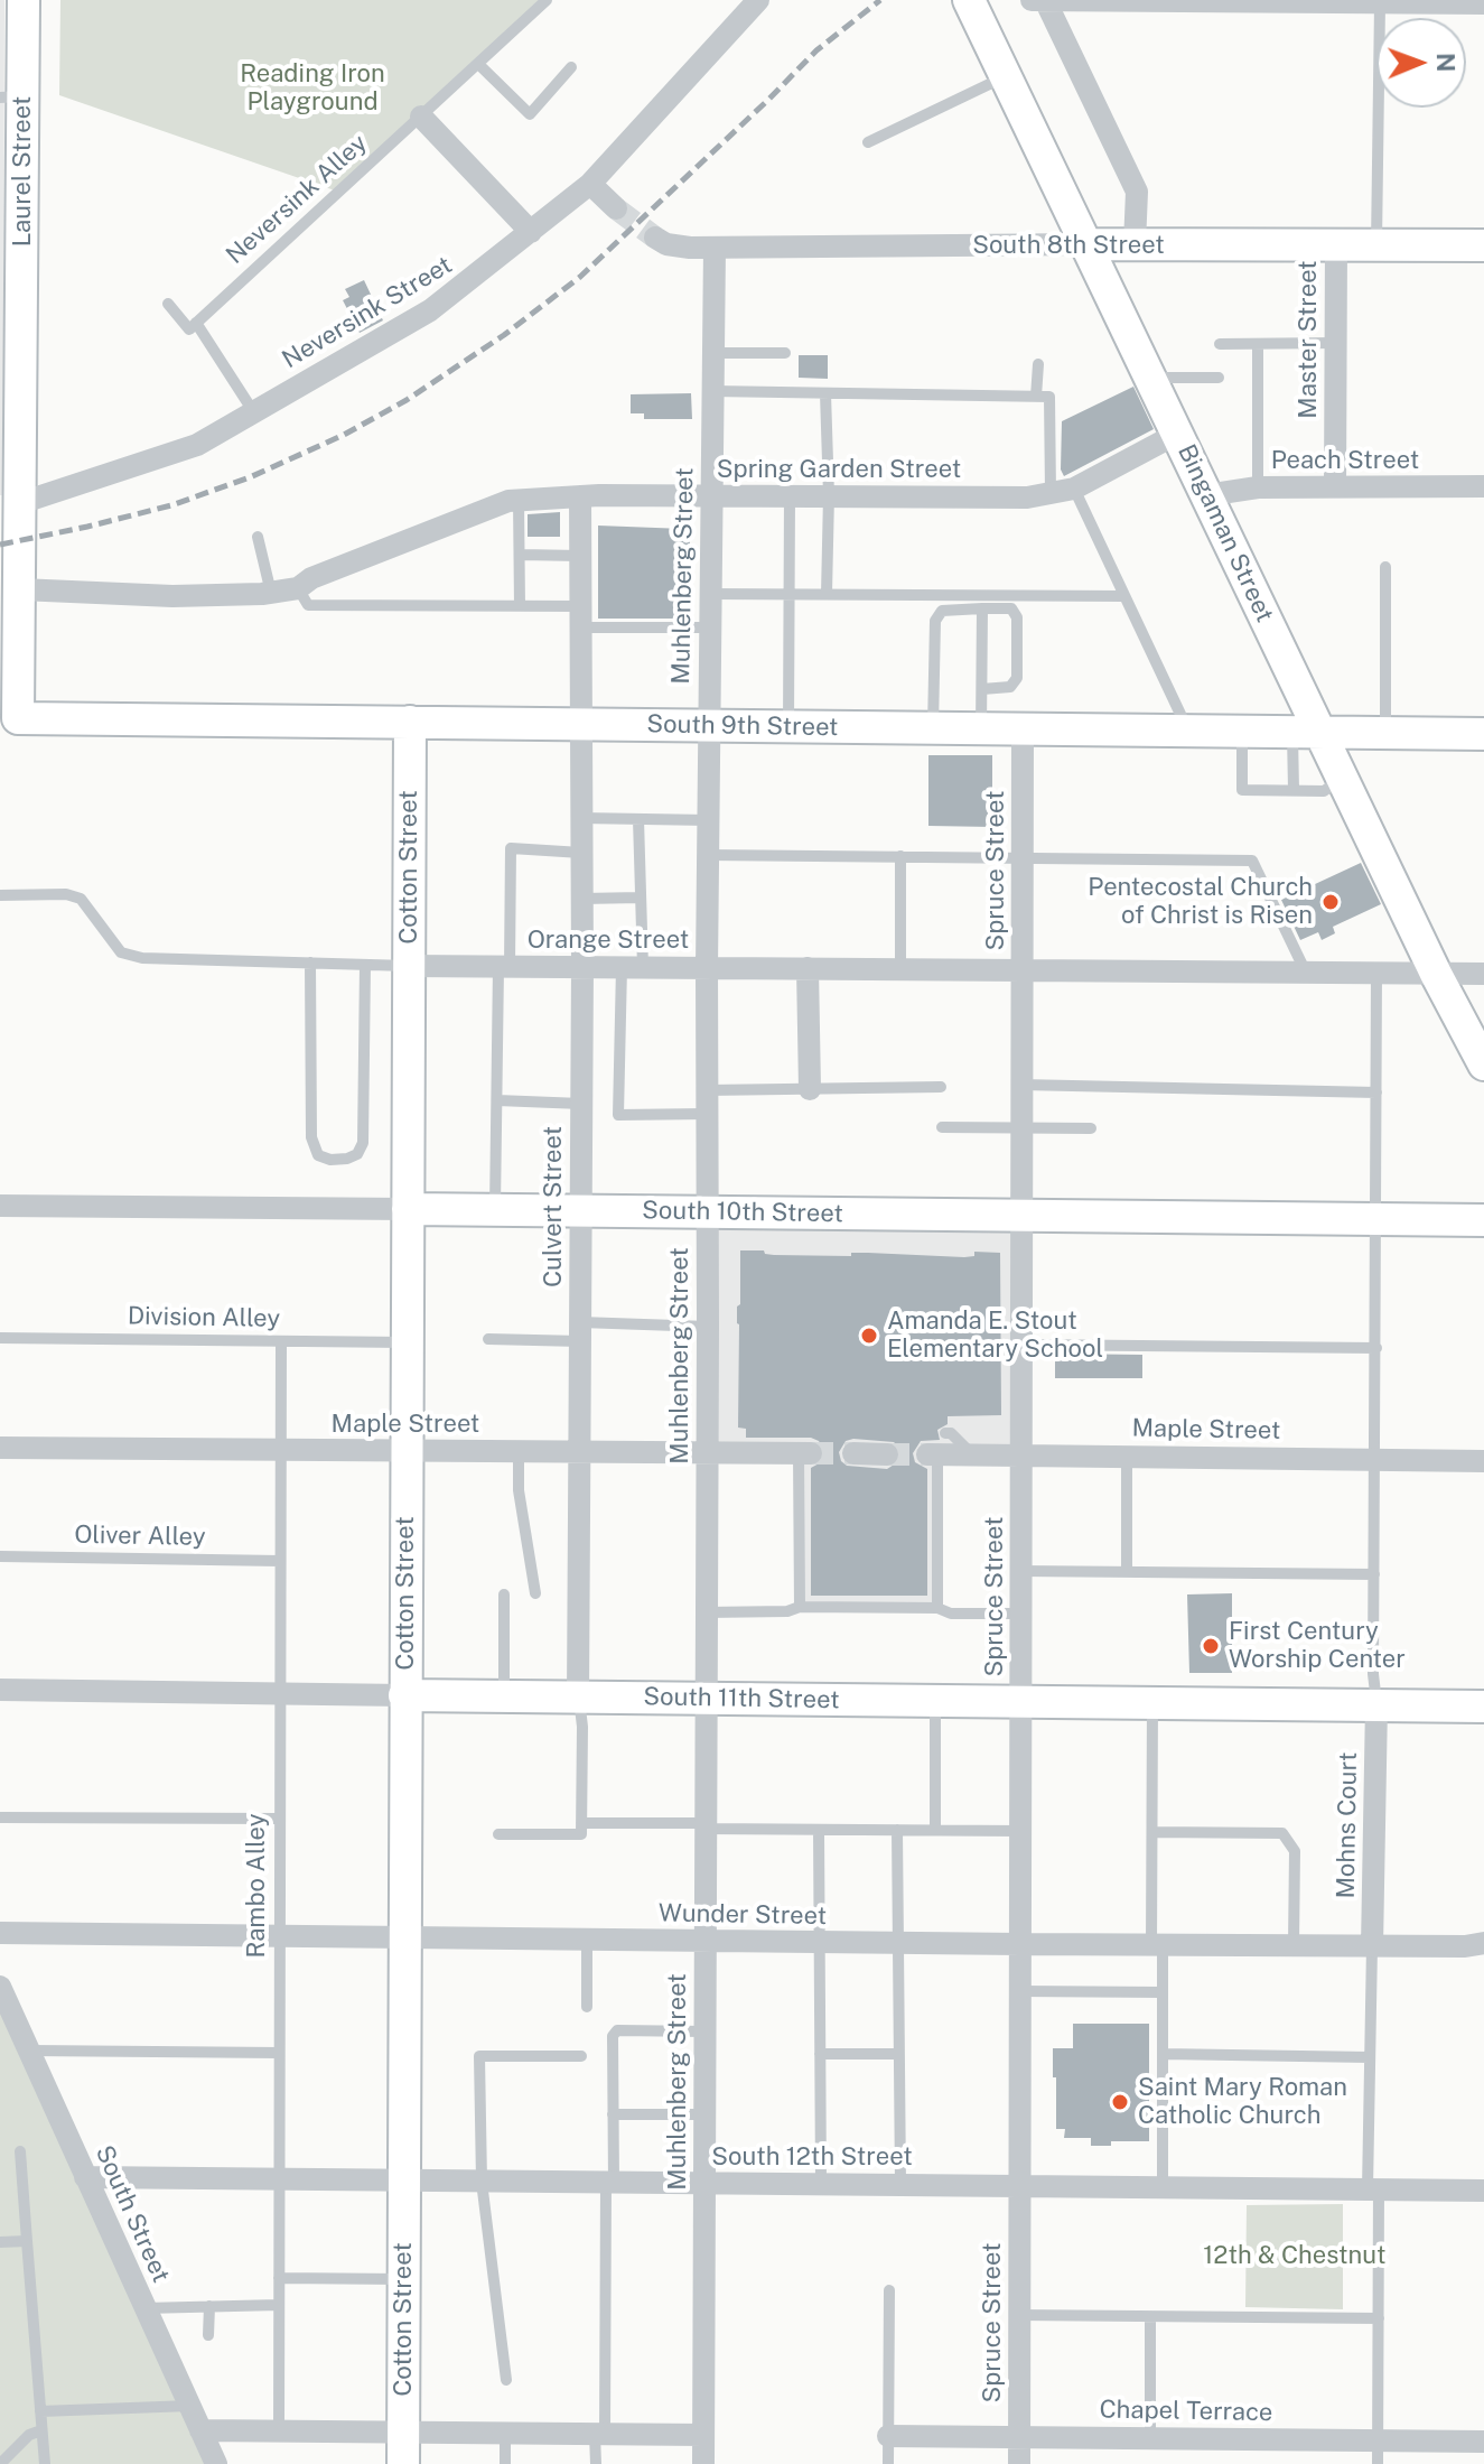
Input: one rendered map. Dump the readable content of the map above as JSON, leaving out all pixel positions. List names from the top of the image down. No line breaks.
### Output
{"streets":{"street":["Laurel Street","South 8th Street","Neversink Street","Master Street","Peach Street","Spring Garden Street","Bingaman Street","Muhlenberg Street","South 9th Street","Cotton Street","Spruce Street","Orange Street","Culvert Street","South 10th Street","Maple Street","South 11th Street","Mohns Court","Wunder Street","South 12th Street","South Street","Chapel Terrace"],"lane":["Neversink Alley","Division Alley","Oliver Alley","Rambo Alley"]},"crossings":[["Laurel Street","Neversink Street"],["Laurel Street","Spring Garden Street"],["Laurel Street","South 9th Street"],["South 8th Street","Master Street"],["South 8th Street","Bingaman Street"],["South 8th Street","Muhlenberg Street"],["Master Street","Peach Street"],["Peach Street","Bingaman Street"],["Spring Garden Street","Bingaman Street"],["Spring Garden Street","Muhlenberg Street"],["Spring Garden Street","Culvert Street"],["Bingaman Street","South 9th Street"],["Bingaman Street","Orange Street"],["Muhlenberg Street","South 9th Street"],["Muhlenberg Street","Orange Street"],["Muhlenberg Street","South 10th Street"],["Muhlenberg Street","Maple Street"],["Muhlenberg Street","South 11th Street"],["Muhlenberg Street","Wunder Street"],["Muhlenberg Street","South 12th Street"],["South 9th Street","Cotton Street"],["South 9th Street","Spruce Street"],["South 9th Street","Culvert Street"],["Cotton Street","Orange Street"],["Cotton Street","South 10th Street"],["Cotton Street","Division Alley"],["Cotton Street","Maple Street"],["Cotton Street","South 11th Street"],["Cotton Street","Wunder Street"],["Cotton Street","South 12th Street"],["Spruce Street","Orange Street"],["Spruce Street","South 10th Street"],["Spruce Street","Maple Street"],["Spruce Street","South 11th Street"],["Spruce Street","Wunder Street"],["Spruce Street","South 12th Street"],["Spruce Street","Chapel Terrace"],["Orange Street","Culvert Street"],["Culvert Street","South 10th Street"],["Culvert Street","Maple Street"],["Culvert Street","South 11th Street"],["Division Alley","Rambo Alley"],["Maple Street","Rambo Alley"],["Oliver Alley","Rambo Alley"],["South 11th Street","Mohns Court"],["South 11th Street","Rambo Alley"],["Mohns Court","Wunder Street"],["Rambo Alley","Wunder Street"],["Rambo Alley","South 12th Street"],["South 12th Street","South Street"]],"parks":["Reading Iron Playground","12th & Chestnut"],"places":["Pentecostal Church of Christ is Risen","Amanda E. Stout Elementary School","First Century Worship Center","Saint Mary Roman Catholic Church"],"north":"right"}
